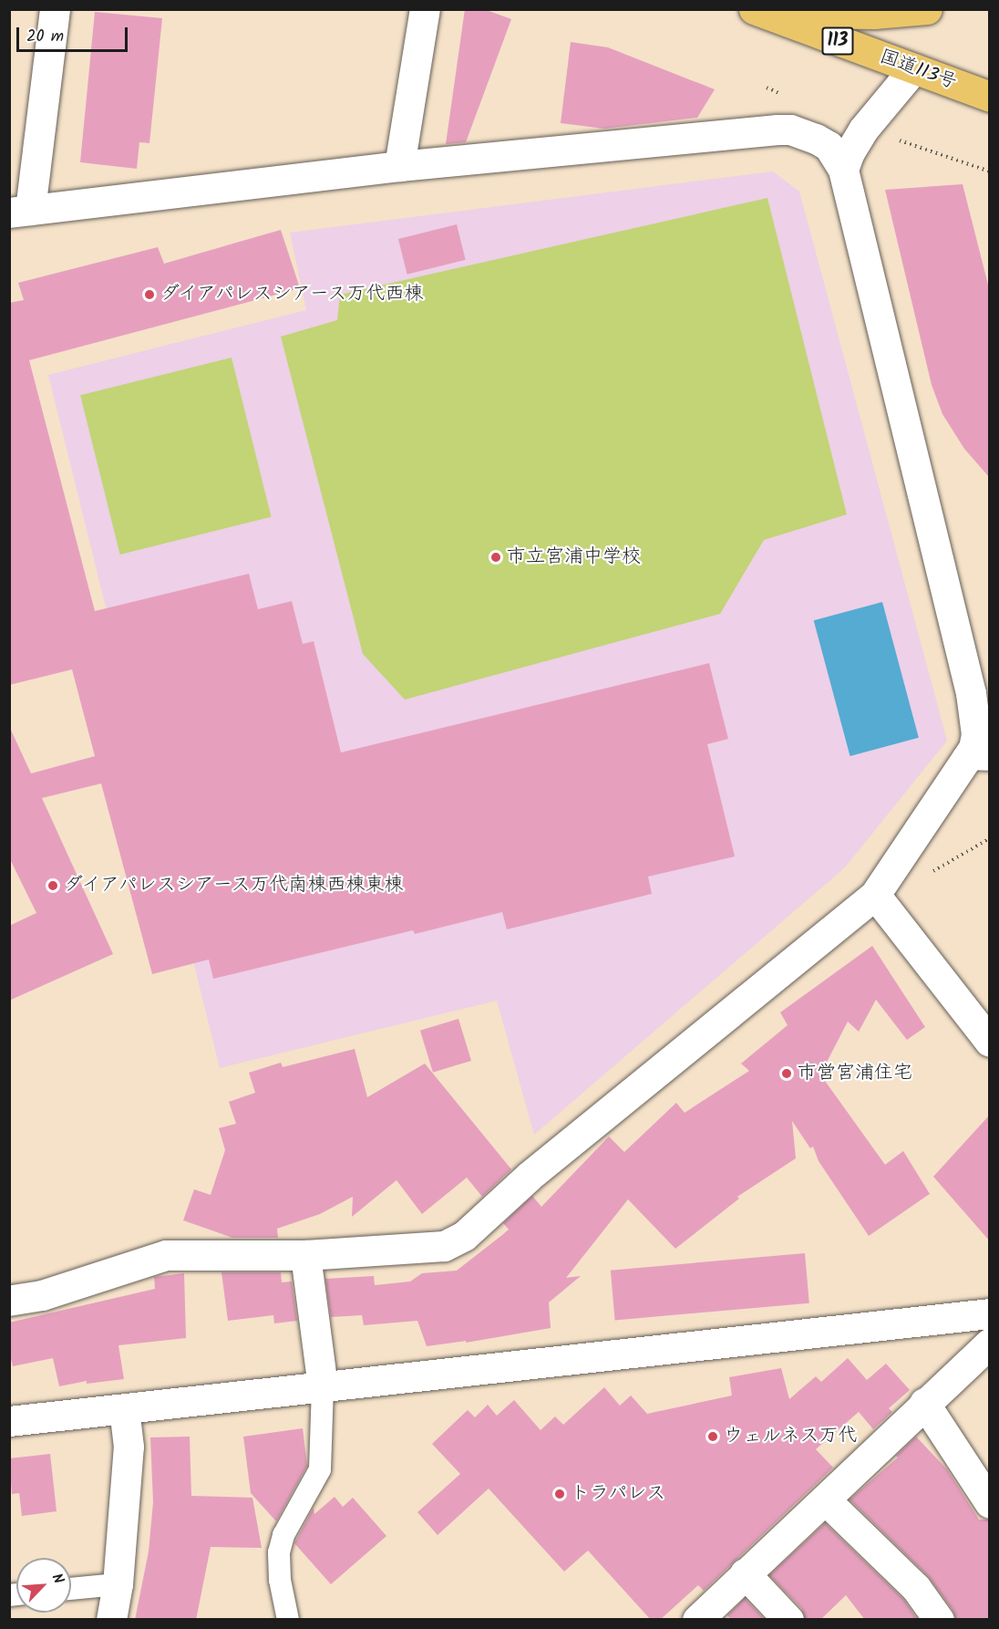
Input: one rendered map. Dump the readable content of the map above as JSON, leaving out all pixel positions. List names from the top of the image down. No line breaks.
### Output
{"streets":{"highway":["113","国道113号"]},"places":["ダイアパレスシアース万代西棟","市立宮浦中学校","ダイアパレスシアース万代南棟西棟東棟","市営宮浦住宅","ウェルネス万代","トラパレス"],"scale_bar":"20 m","north":"top right"}
